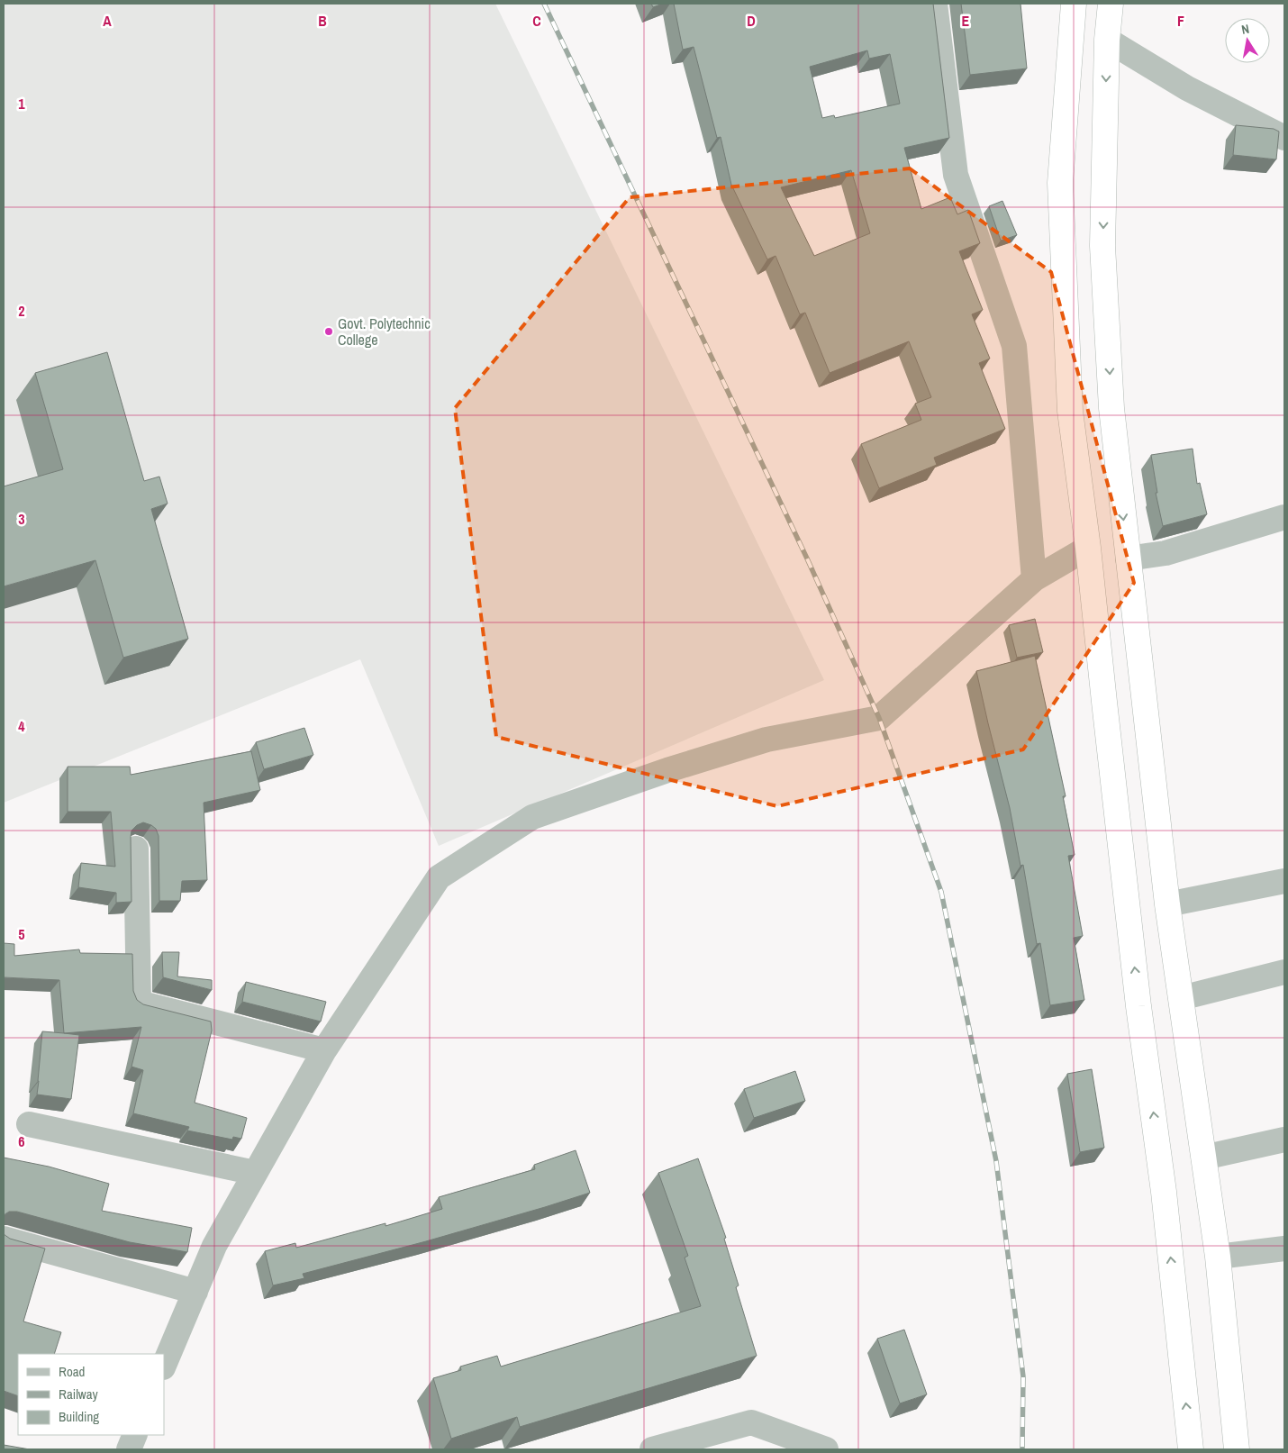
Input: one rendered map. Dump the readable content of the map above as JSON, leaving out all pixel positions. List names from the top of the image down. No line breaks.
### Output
{"places":["Govt. Polytechnic College"],"legend":["Road","Railway","Building"],"north":"top","grid":{"columns":["A","B","C","D","E","F"],"rows":["1","2","3","4","5","6"]}}
